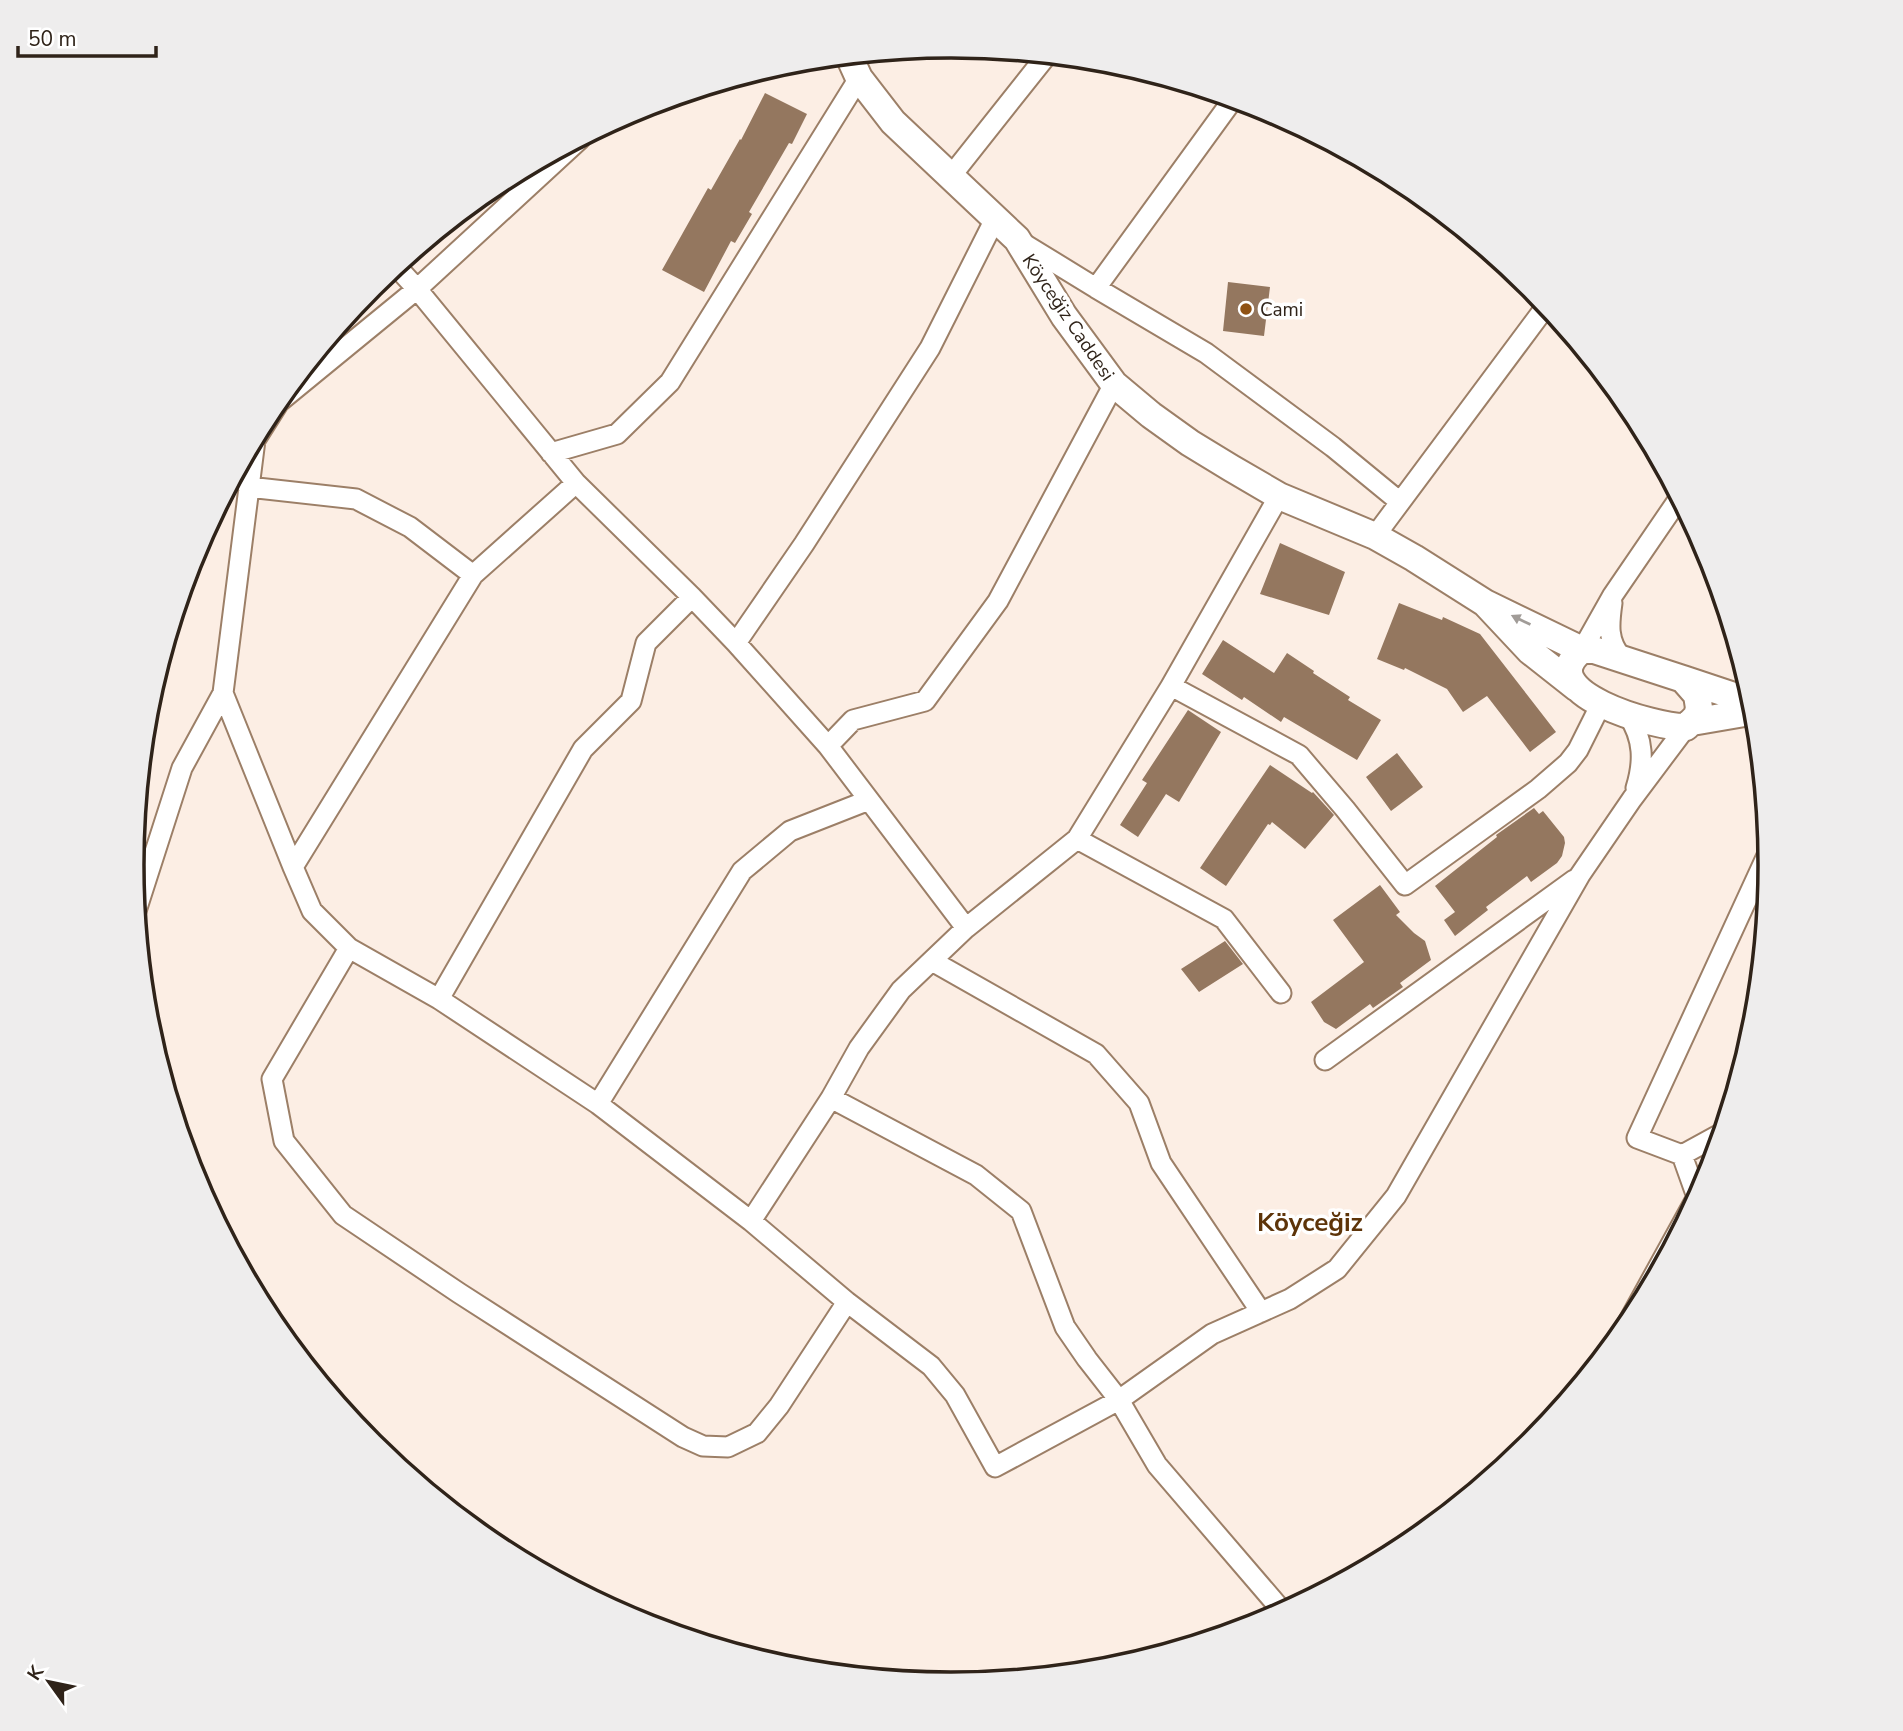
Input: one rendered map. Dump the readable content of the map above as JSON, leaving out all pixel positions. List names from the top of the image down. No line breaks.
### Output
{"streets":{"street":["Köyceğiz Caddesi"]},"districts":["Köyceğiz"],"places":["Cami"],"scale_bar":"50 m","north":"top left"}
